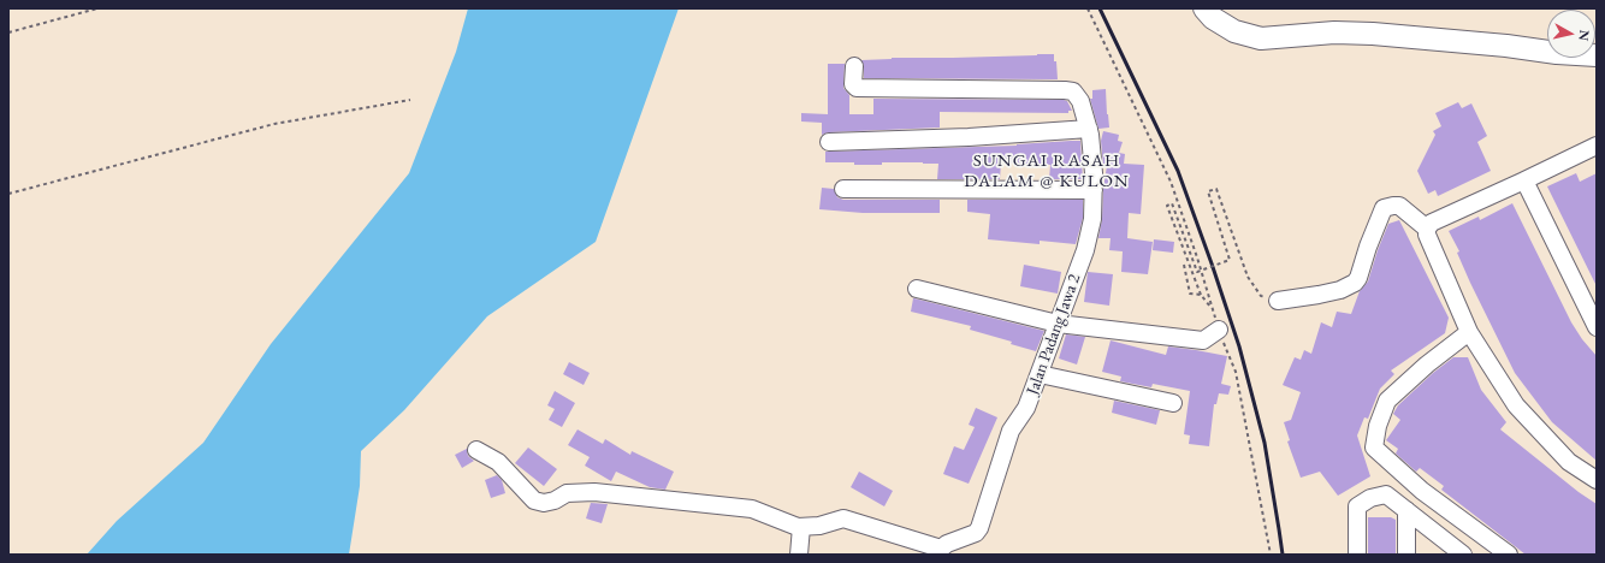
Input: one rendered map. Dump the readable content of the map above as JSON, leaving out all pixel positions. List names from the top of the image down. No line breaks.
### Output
{"streets":{"street":["Jalan Padang Jawa 2"]},"districts":["SUNGAI RASAH DALAM @ KULON"],"north":"right"}
